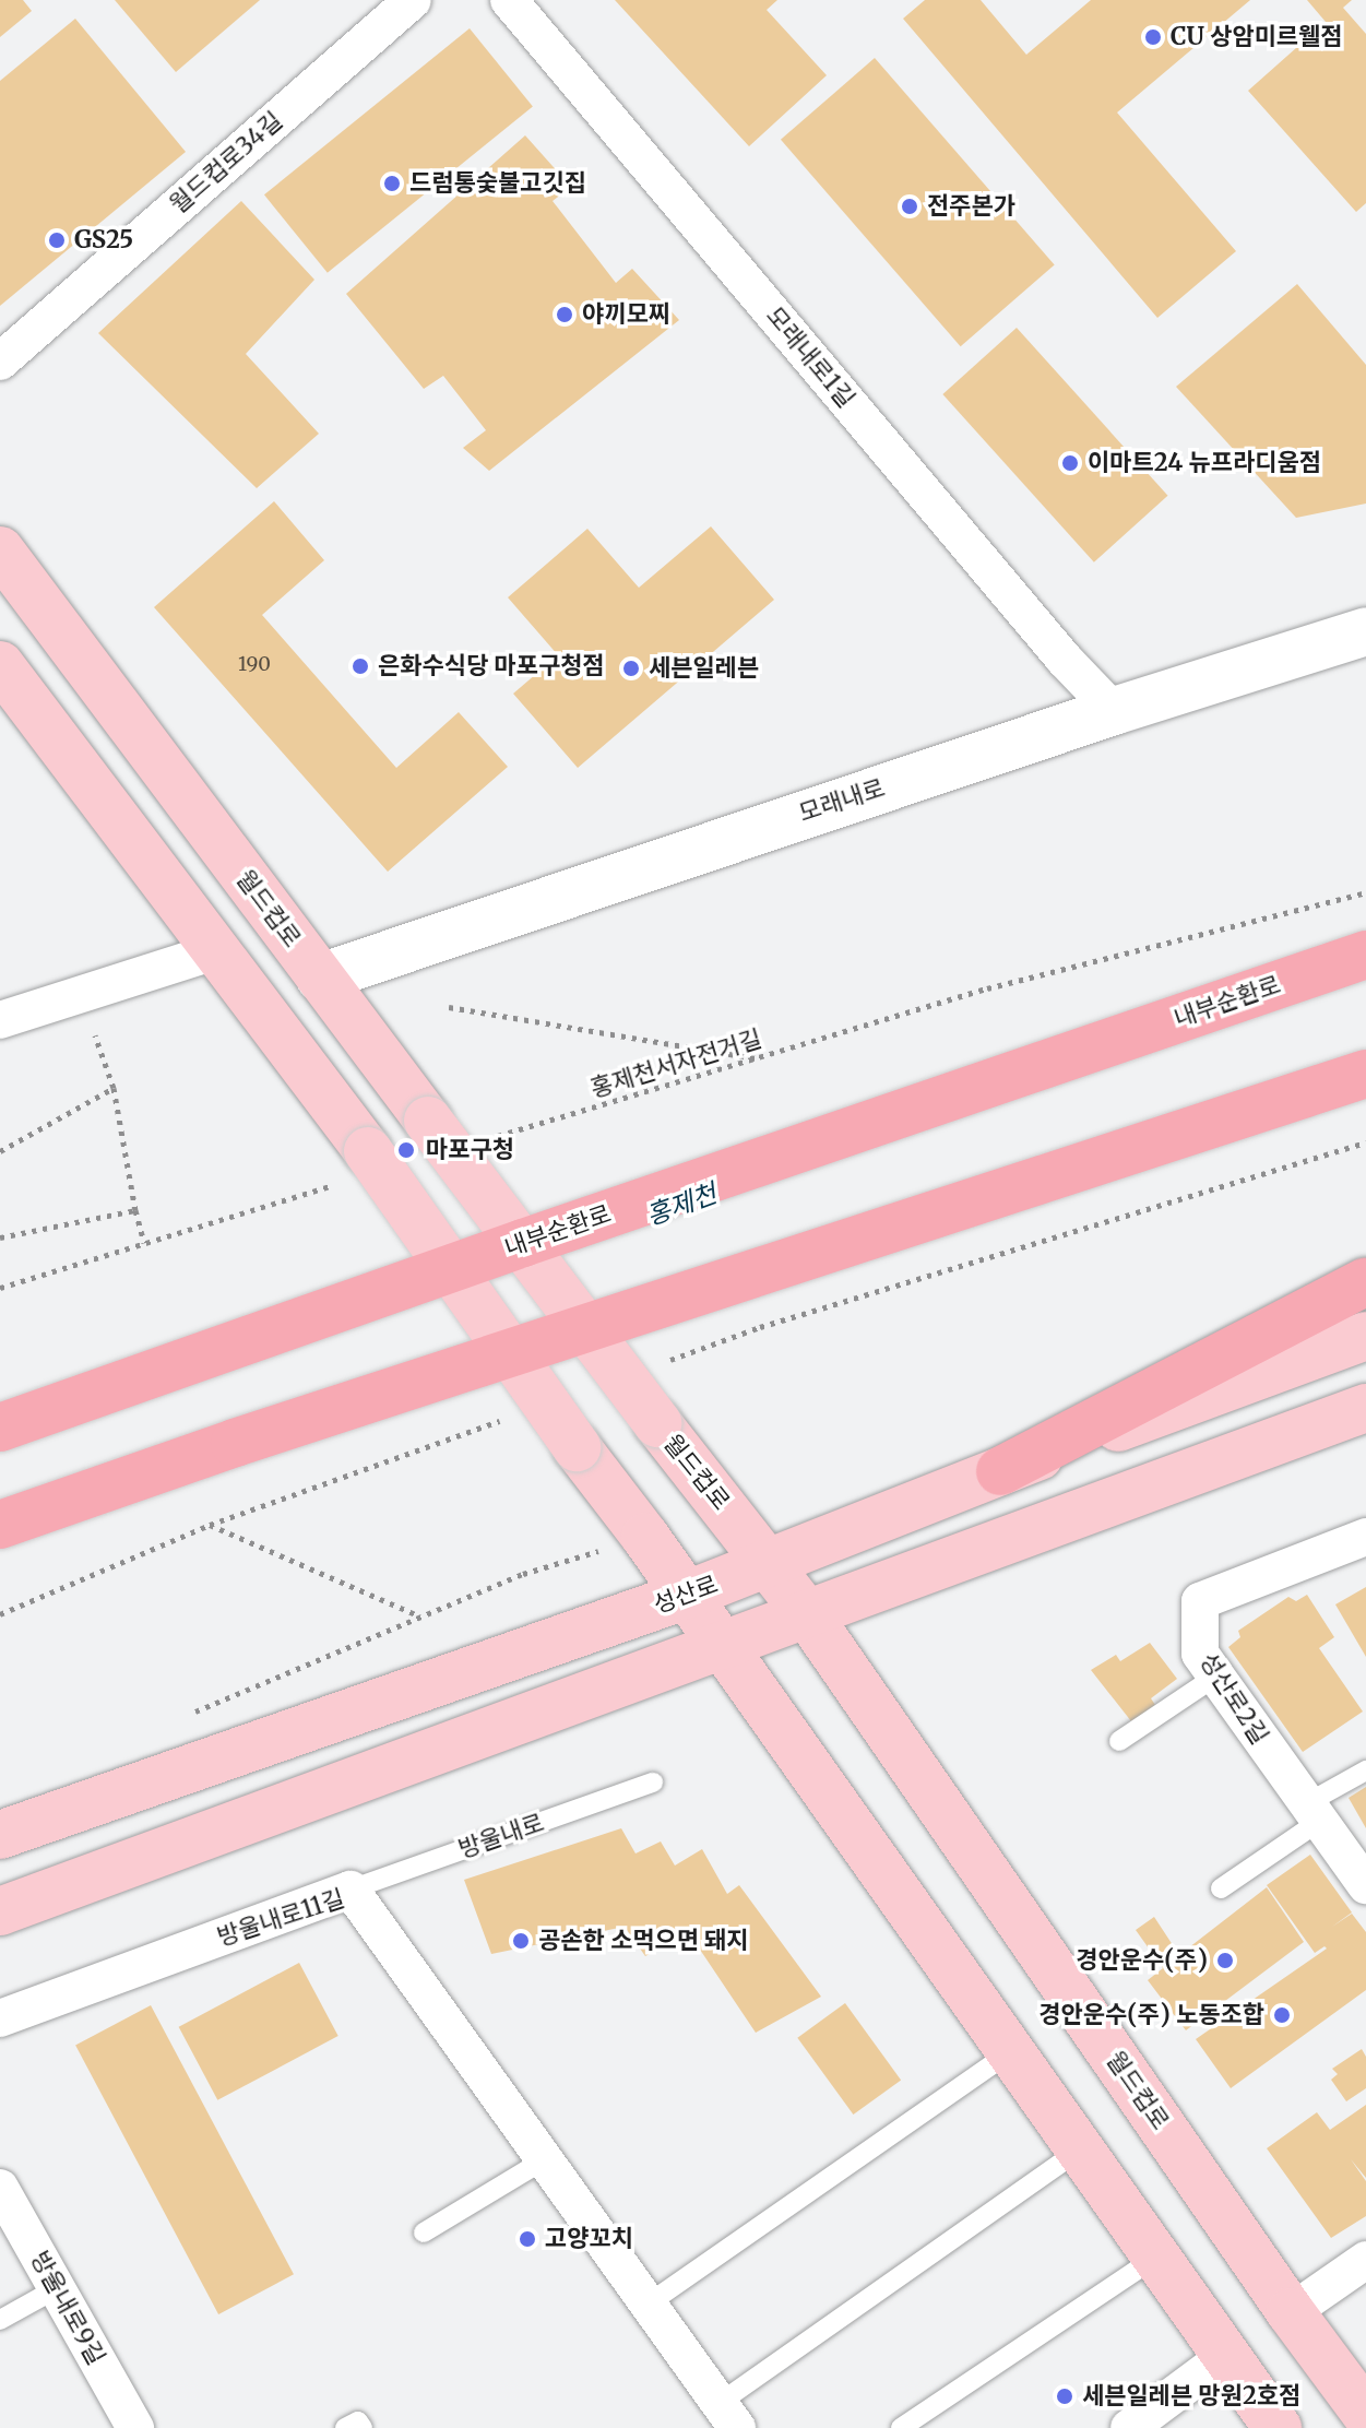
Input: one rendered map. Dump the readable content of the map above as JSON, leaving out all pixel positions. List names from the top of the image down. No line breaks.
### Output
{"streets":{"highway":["내부순환로"],"main road":["모래내로","월드컵로","성산로"],"street":["월드컵로34길","모래내로1길","성산로2길","방울내로11길","방울내로9길"],"lane":["방울내로"],"path":["홍제천서자전거길"]},"crossings":[["모래내로1길","모래내로"],["모래내로","월드컵로"],["월드컵로","성산로"],["방울내로","방울내로11길"]],"water":["홍제천"],"places":["CU 상암미르웰점","드럼통숯불고깃집","전주본가","GS25","야끼모찌","이마트24 뉴프라디움점","은화수식당 마포구청점","세븐일레븐","마포구청","공손한 소먹으면 돼지","경안운수(주)","경안운수(주) 노동조합","고양꼬치","세븐일레븐 망원2호점"],"house_numbers":["190"]}
